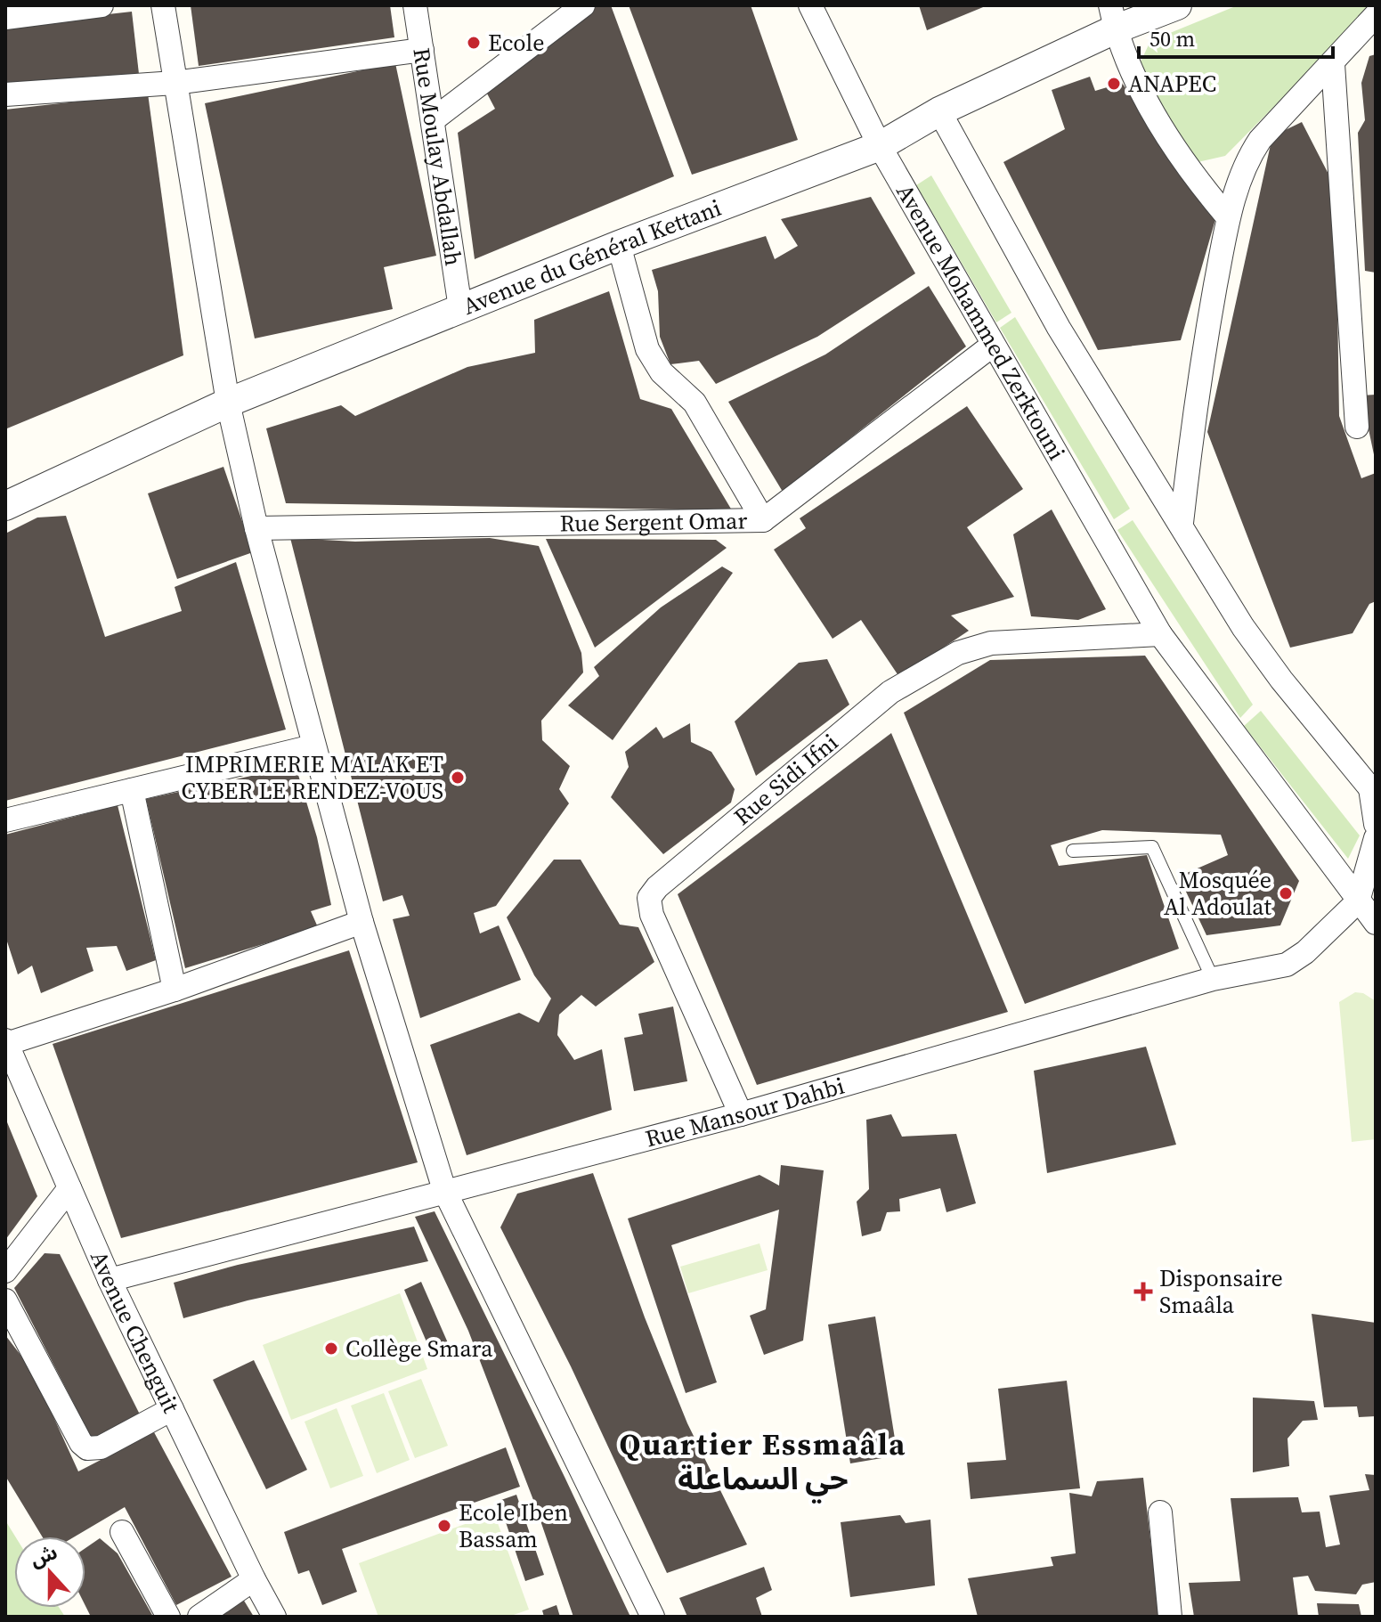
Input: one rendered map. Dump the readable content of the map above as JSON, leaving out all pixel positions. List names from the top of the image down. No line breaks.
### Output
{"streets":{"street":["Rue Moulay Abdallah","Avenue du Général Kettani","Avenue Mohammed Zerktouni","Rue Sergent Omar","Rue Sidi Ifni","Rue Mansour Dahbi","Avenue Chenguit"]},"crossings":[["Rue Moulay Abdallah","Avenue du Général Kettani"],["Avenue du Général Kettani","Avenue Mohammed Zerktouni"],["Avenue Mohammed Zerktouni","Rue Sergent Omar"],["Avenue Mohammed Zerktouni","Rue Sidi Ifni"],["Avenue Mohammed Zerktouni","Rue Mansour Dahbi"],["Rue Sidi Ifni","Rue Mansour Dahbi"],["Rue Mansour Dahbi","Avenue Chenguit"]],"districts":["Quartier Essmaâla حي السماعلة"],"places":{"other":["Ecole","ANAPEC","IMPRIMERIE MALAK ET CYBER LE RENDEZ-VOUS","Mosquée Al Adoulat","Collège Smara","Ecole Iben Bassam"],"health":["Disponsaire Smaâla"]},"scale_bar":"50 m","north":"top"}
